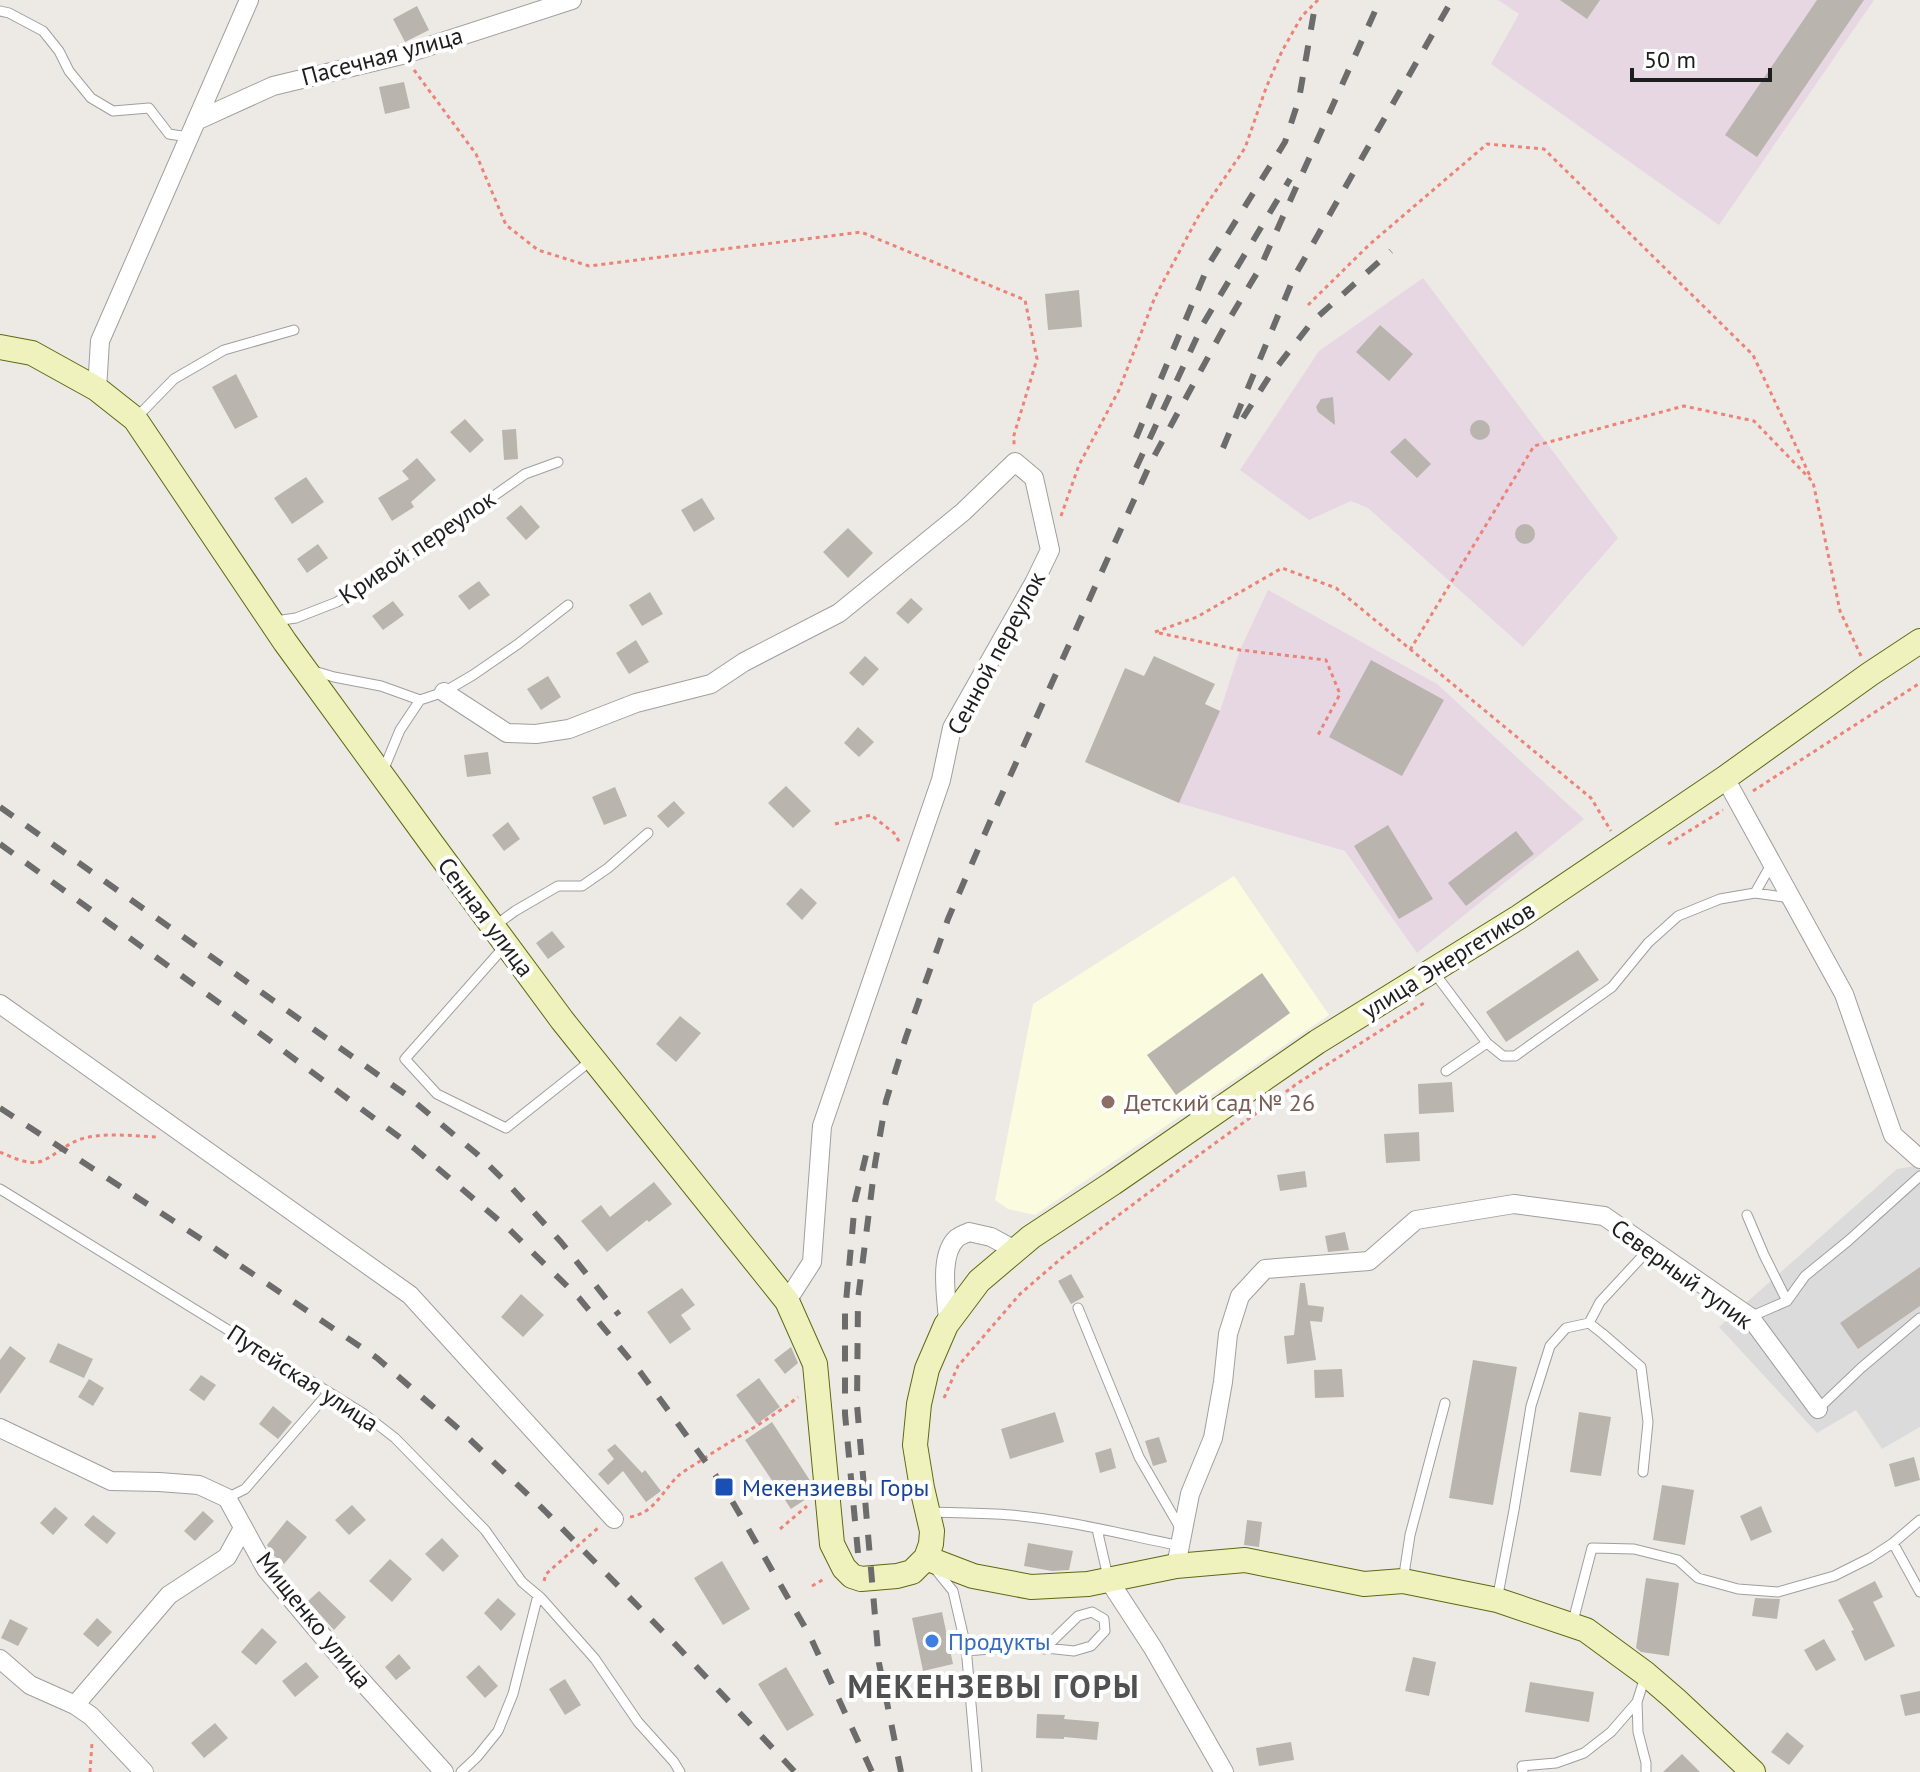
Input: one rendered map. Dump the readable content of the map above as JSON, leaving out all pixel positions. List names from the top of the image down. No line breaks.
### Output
{"streets":{"main road":["Сенная улица","улица Энергетиков"],"street":["Пасечная улица","Сенной переулок","Северный тупик","Мищенко улица"],"lane":["Кривой переулок","Путейская улица"]},"crossings":[["Кривой переулок","Сенная улица"],["Сенной переулок","Сенная улица"],["Сенная улица","улица Энергетиков"]],"districts":["МЕКЕНЗЕВЫ ГОРЫ"],"places":{"other":["Детский сад № 26","Продукты"],"transit":["Мекензиевы Горы"]},"scale_bar":"50 m"}
